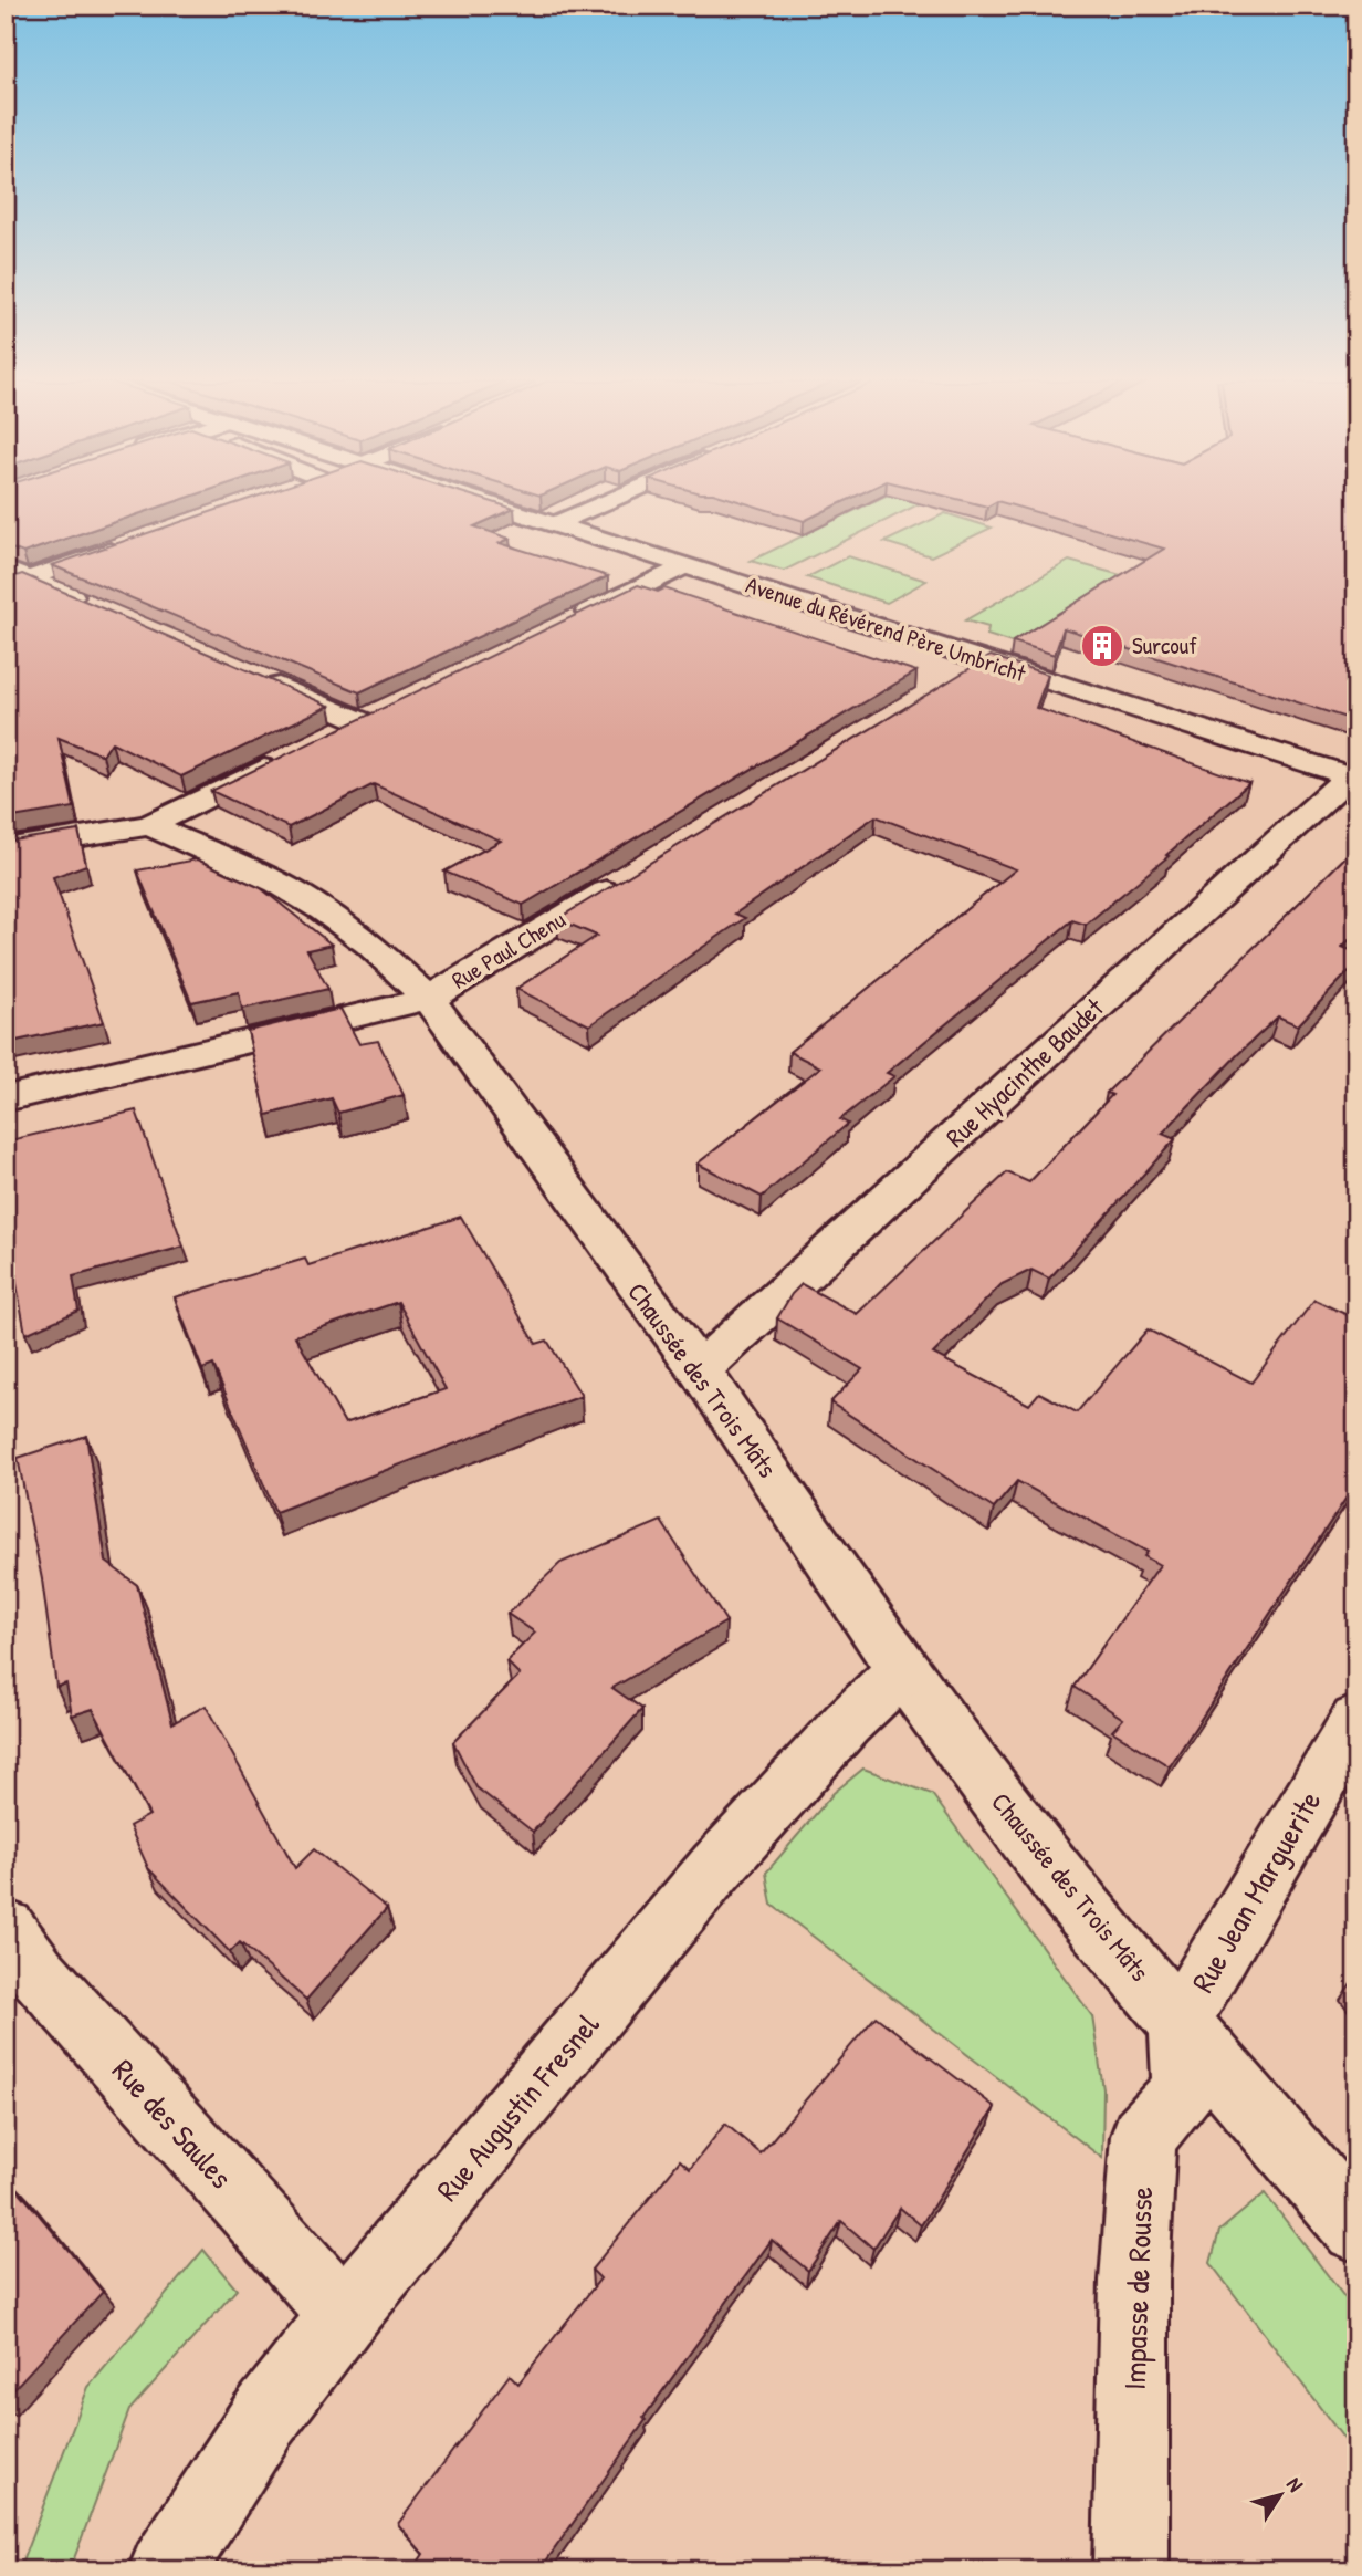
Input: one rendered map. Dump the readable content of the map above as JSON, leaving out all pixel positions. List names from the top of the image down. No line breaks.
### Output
{"streets":{"street":["Avenue du Révérend Père Umbricht","Rue Paul Chenu","Rue Hyacinthe Baudet","Chaussée des Trois Mâts","Rue Jean Marguerite","Rue Augustin Fresnel","Rue des Saules","Impasse de Rousse"]},"crossings":[["Avenue du Révérend Père Umbricht","Rue Hyacinthe Baudet"],["Rue Paul Chenu","Chaussée des Trois Mâts"],["Rue Hyacinthe Baudet","Chaussée des Trois Mâts"],["Chaussée des Trois Mâts","Rue Jean Marguerite"],["Chaussée des Trois Mâts","Rue Augustin Fresnel"],["Chaussée des Trois Mâts","Impasse de Rousse"],["Rue Jean Marguerite","Impasse de Rousse"],["Rue Augustin Fresnel","Rue des Saules"]],"places":{"building":["Surcouf"]},"north":"top right"}
